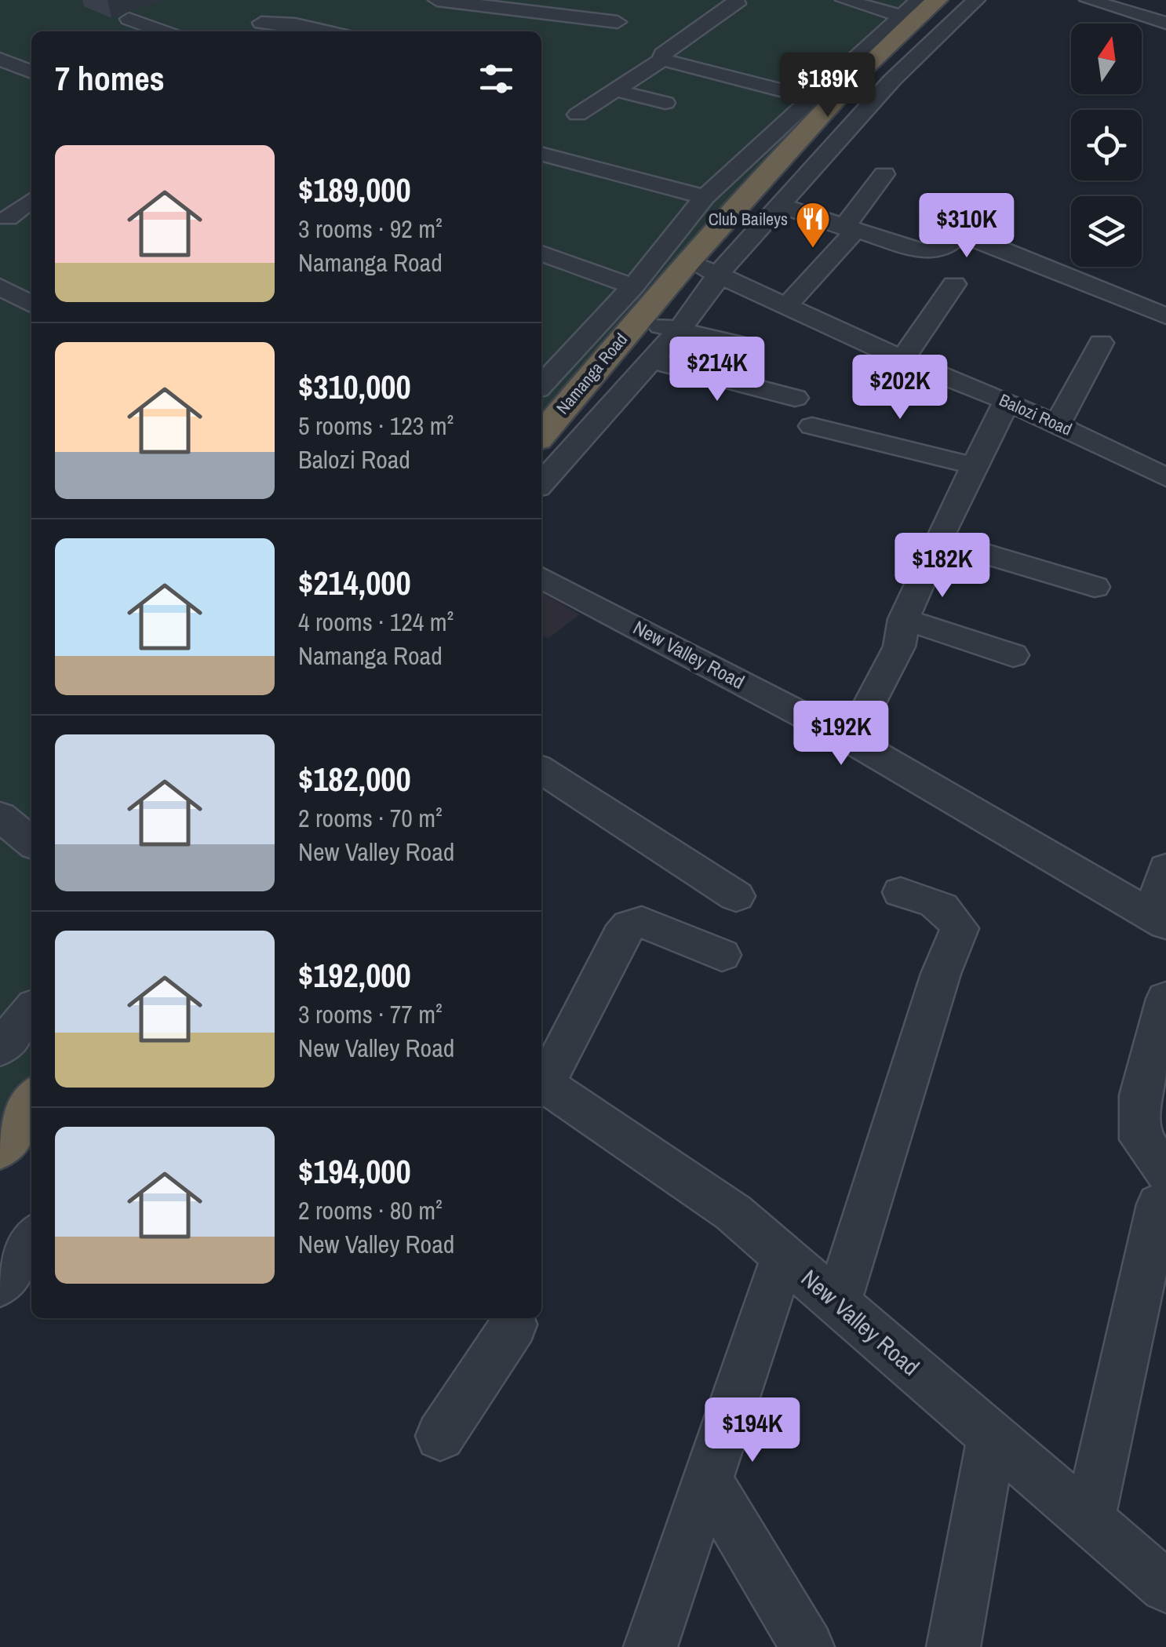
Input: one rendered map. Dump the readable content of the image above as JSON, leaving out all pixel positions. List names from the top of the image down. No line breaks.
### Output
{"streets":{"highway":["Namanga Road"],"street":["Balozi Road","New Valley Road"]},"crossings":[["Namanga Road","Balozi Road"]],"places":{"restaurant":["Club Baileys"]},"north":"top","page":{"heading":"7 homes","price":["$189K","$310K","$214K","$202K","$182K","$192K","$194K"],"list":[{"name":"$189,000","note":"3 rooms · 92 m² · Namanga Road"},{"name":"$310,000","note":"5 rooms · 123 m² · Balozi Road"},{"name":"$214,000","note":"4 rooms · 124 m² · Namanga Road"},{"name":"$182,000","note":"2 rooms · 70 m² · New Valley Road"},{"name":"$192,000","note":"3 rooms · 77 m² · New Valley Road"},{"name":"$194,000","note":"2 rooms · 80 m² · New Valley Road"}]}}
